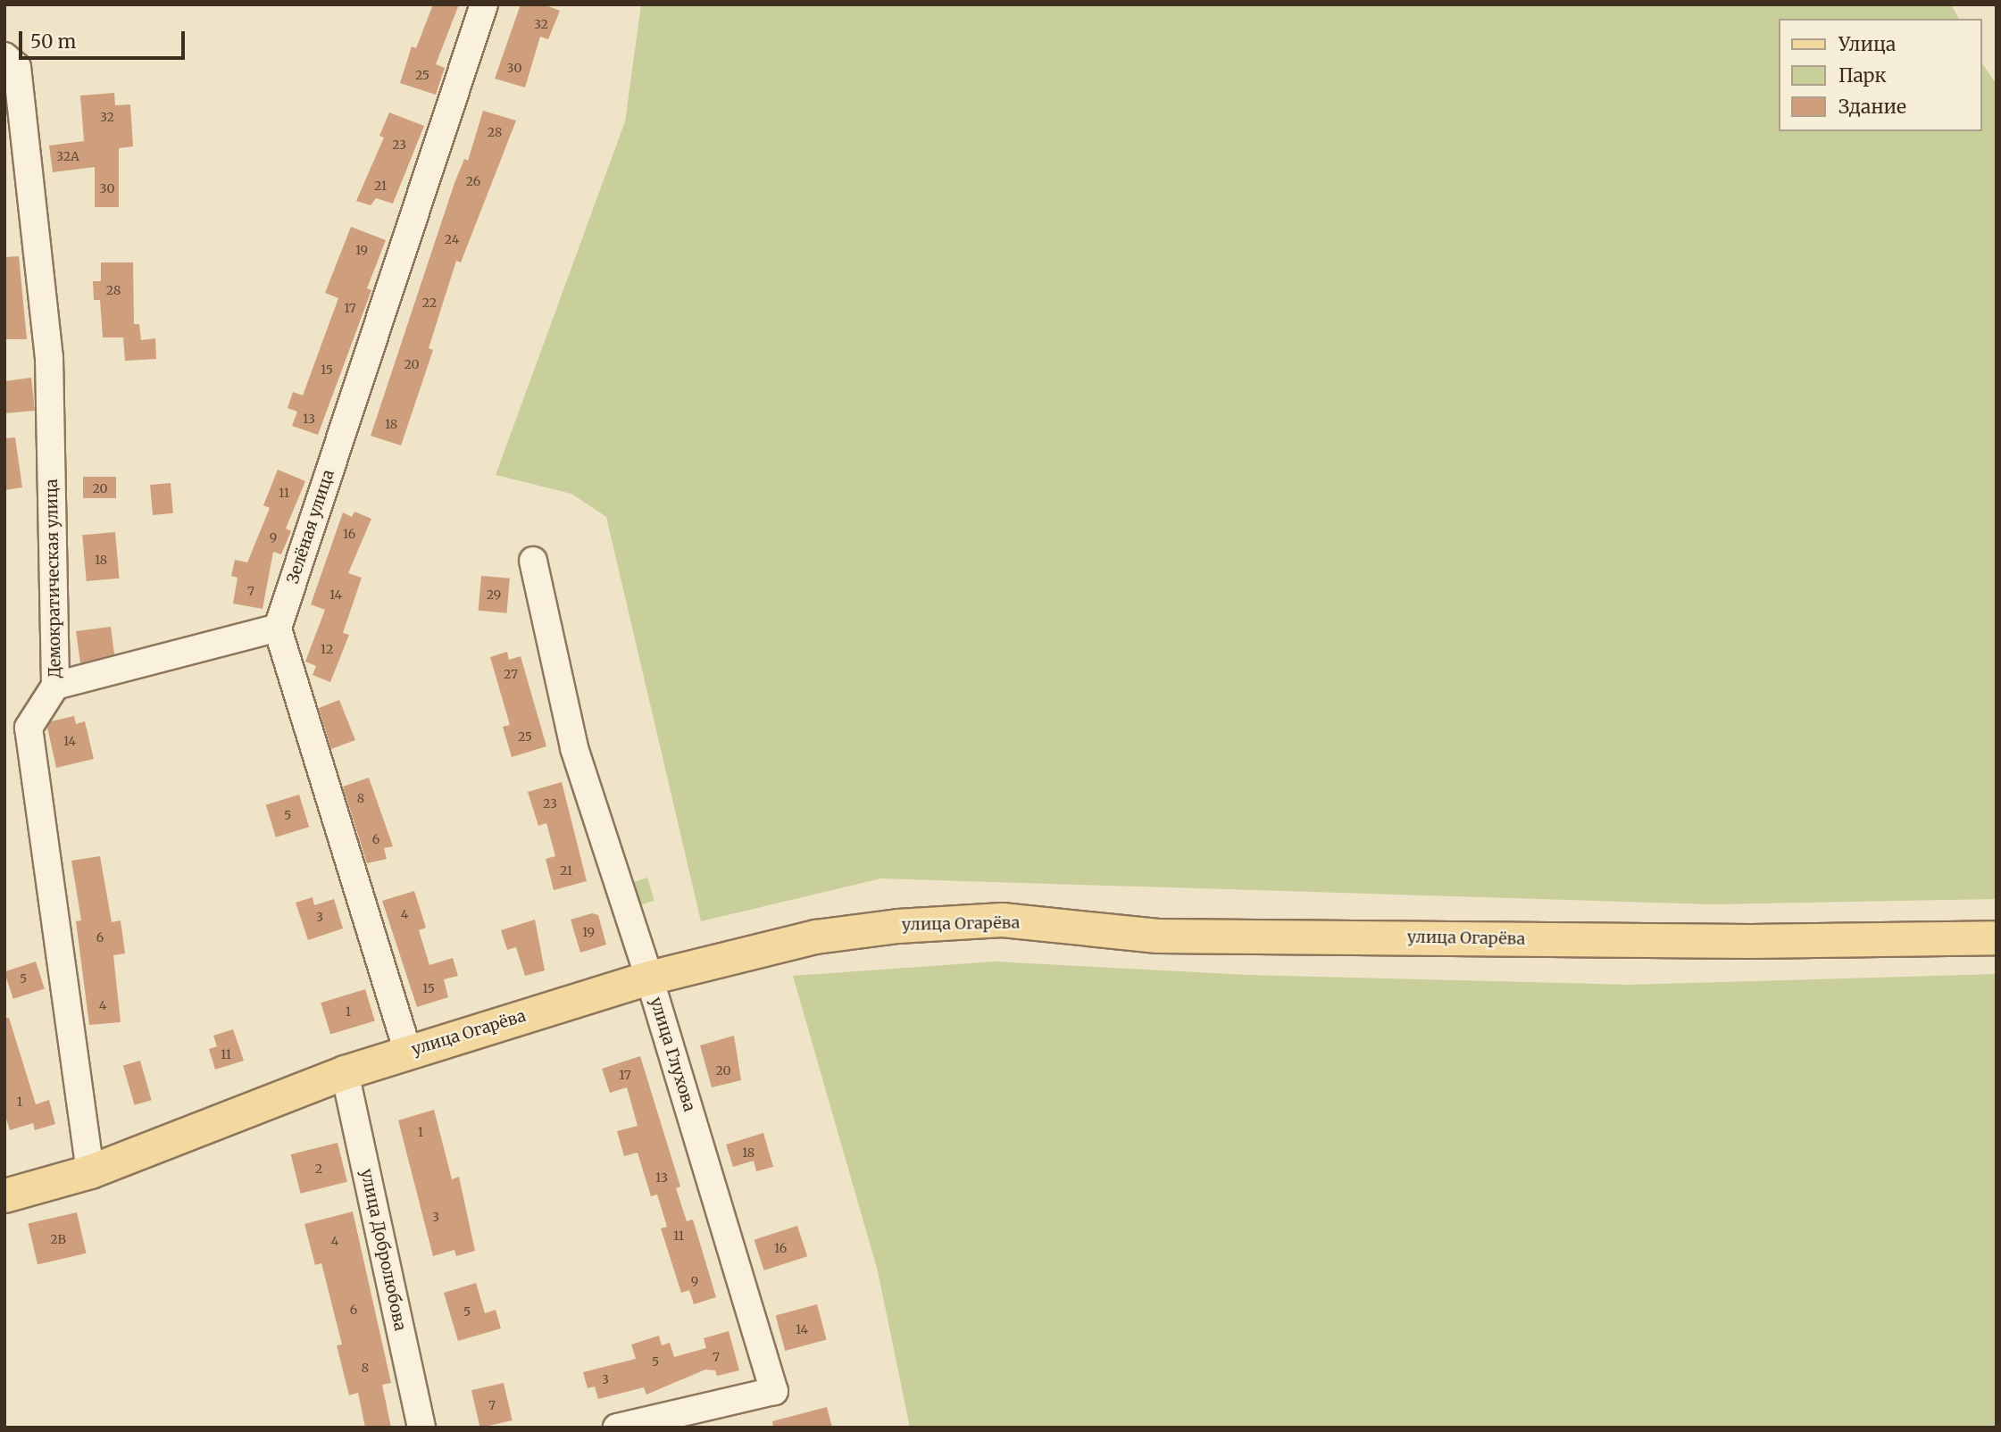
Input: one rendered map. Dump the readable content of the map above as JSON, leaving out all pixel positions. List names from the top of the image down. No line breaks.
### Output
{"streets":{"main road":["улица Огарёва"],"street":["Зелёная улица","Демократическая улица","улица Глухова","улица Добролюбова"]},"crossings":[["Демократическая улица","улица Огарёва"],["улица Огарёва","улица Глухова"],["улица Огарёва","улица Добролюбова"]],"house_numbers":["32","30","25","32","28","23","32А","26","21","30","24","19","28","22","17","20","15","13","18","20","11","16","9","18","7","14","29","12","27","25","14","8","23","5","6","21","4","3","19","6","5","15","4","1","11","20","17","1","1","18","2","13","3","11","2В","4","16","9","6","5","14","7","5","8","3","7"],"legend":["Улица","Парк","Здание"],"scale_bar":"50 m"}
